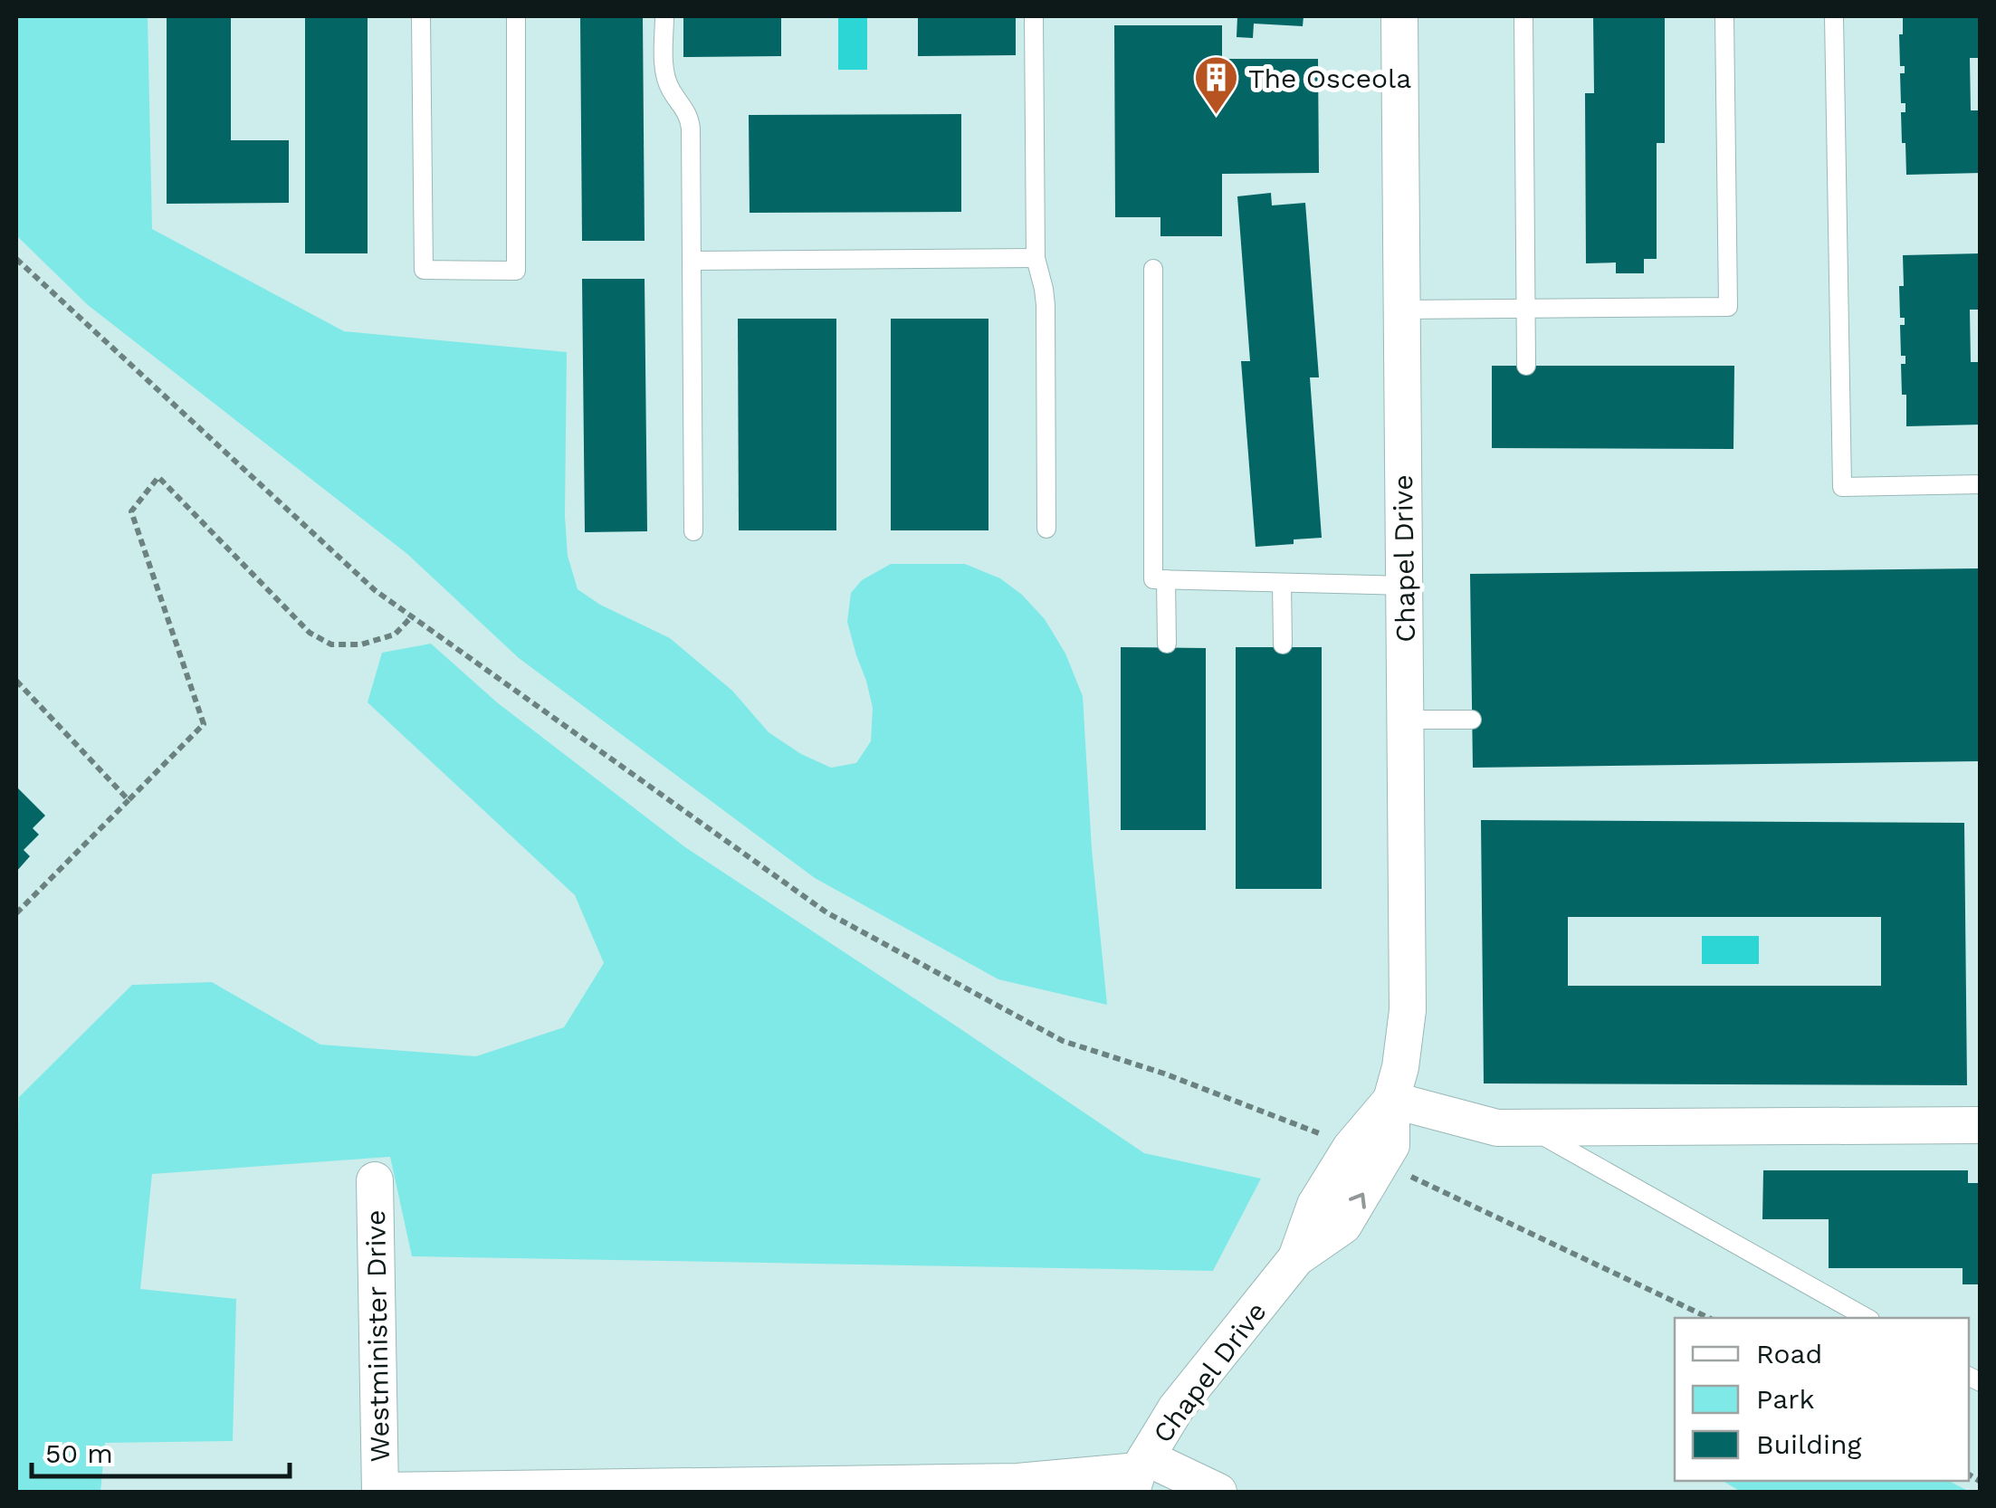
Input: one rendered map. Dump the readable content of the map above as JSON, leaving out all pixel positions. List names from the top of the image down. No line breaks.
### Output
{"streets":{"street":["Chapel Drive","Westminister Drive"]},"places":{"building":["The Osceola"]},"legend":["Road","Park","Building"],"scale_bar":"50 m"}
